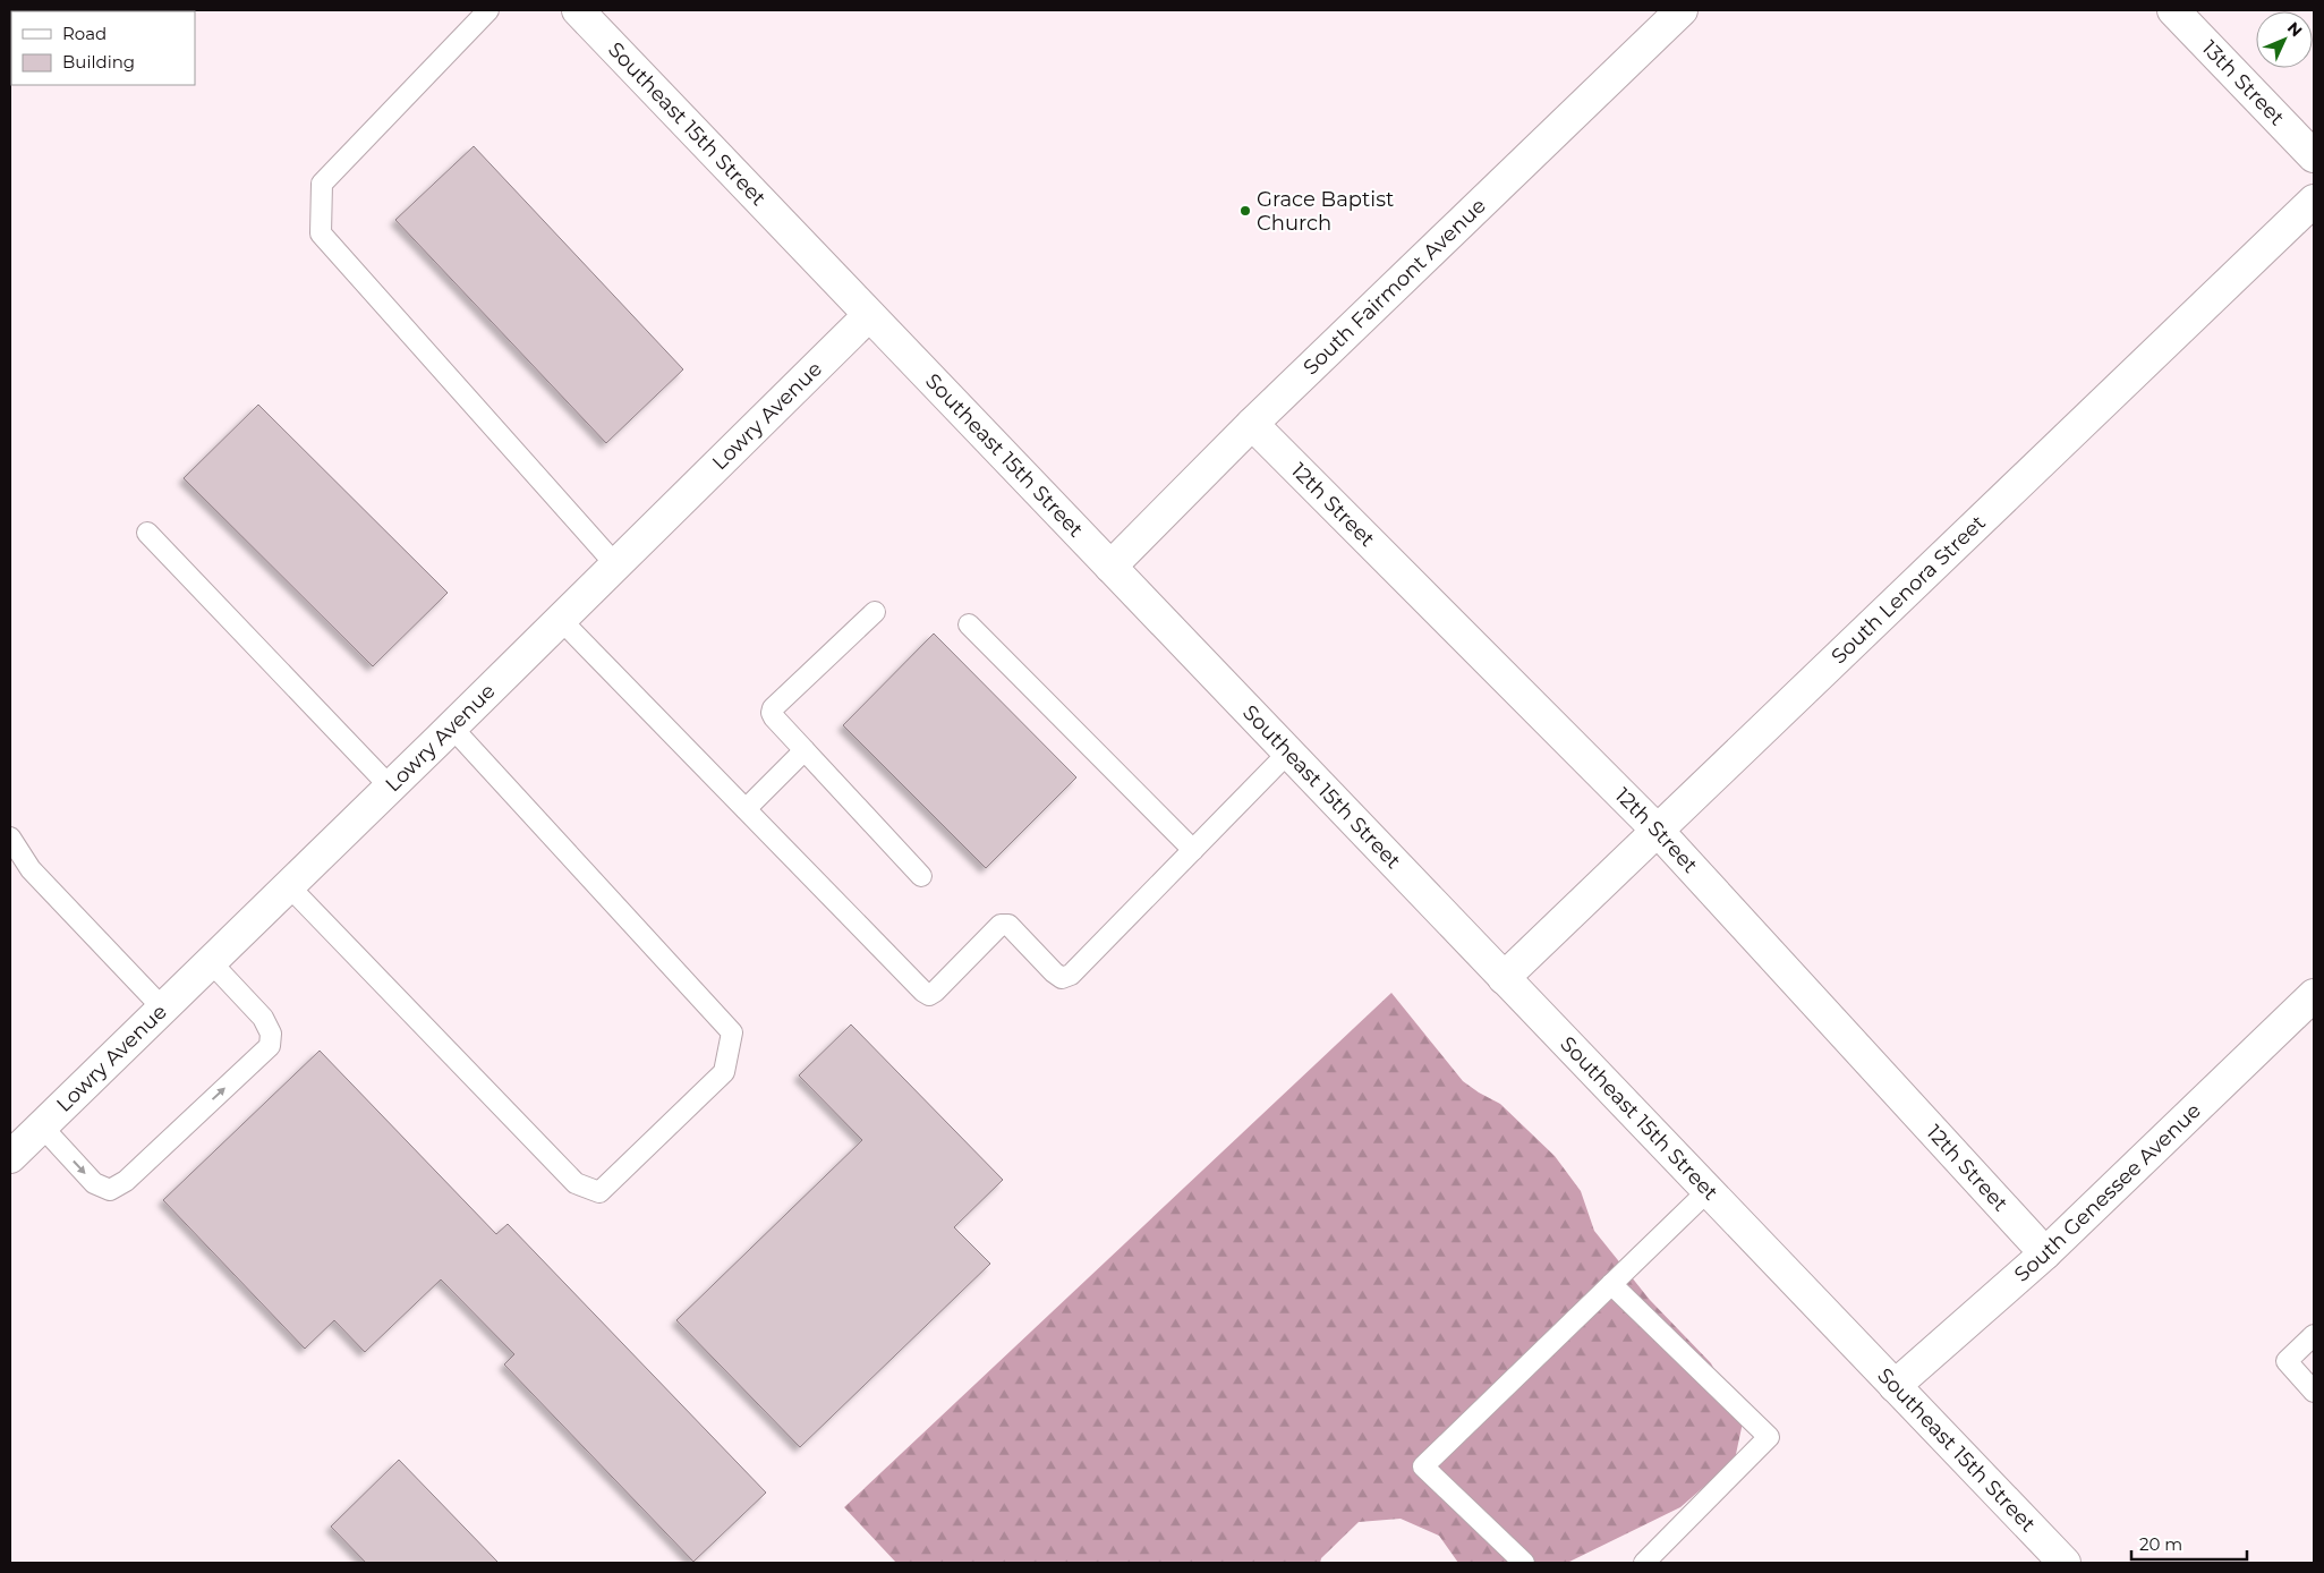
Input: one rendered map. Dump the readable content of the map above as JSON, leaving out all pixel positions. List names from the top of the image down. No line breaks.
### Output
{"streets":{"street":["13th Street","Southeast 15th Street","South Fairmont Avenue","Lowry Avenue","12th Street","South Lenora Street","South Genessee Avenue"]},"crossings":[["Southeast 15th Street","South Fairmont Avenue"],["Southeast 15th Street","Lowry Avenue"],["Southeast 15th Street","South Lenora Street"],["Southeast 15th Street","South Genessee Avenue"],["South Fairmont Avenue","12th Street"],["12th Street","South Lenora Street"],["12th Street","South Genessee Avenue"]],"places":["Grace Baptist Church"],"legend":["Road","Building"],"scale_bar":"20 m","north":"top right"}
